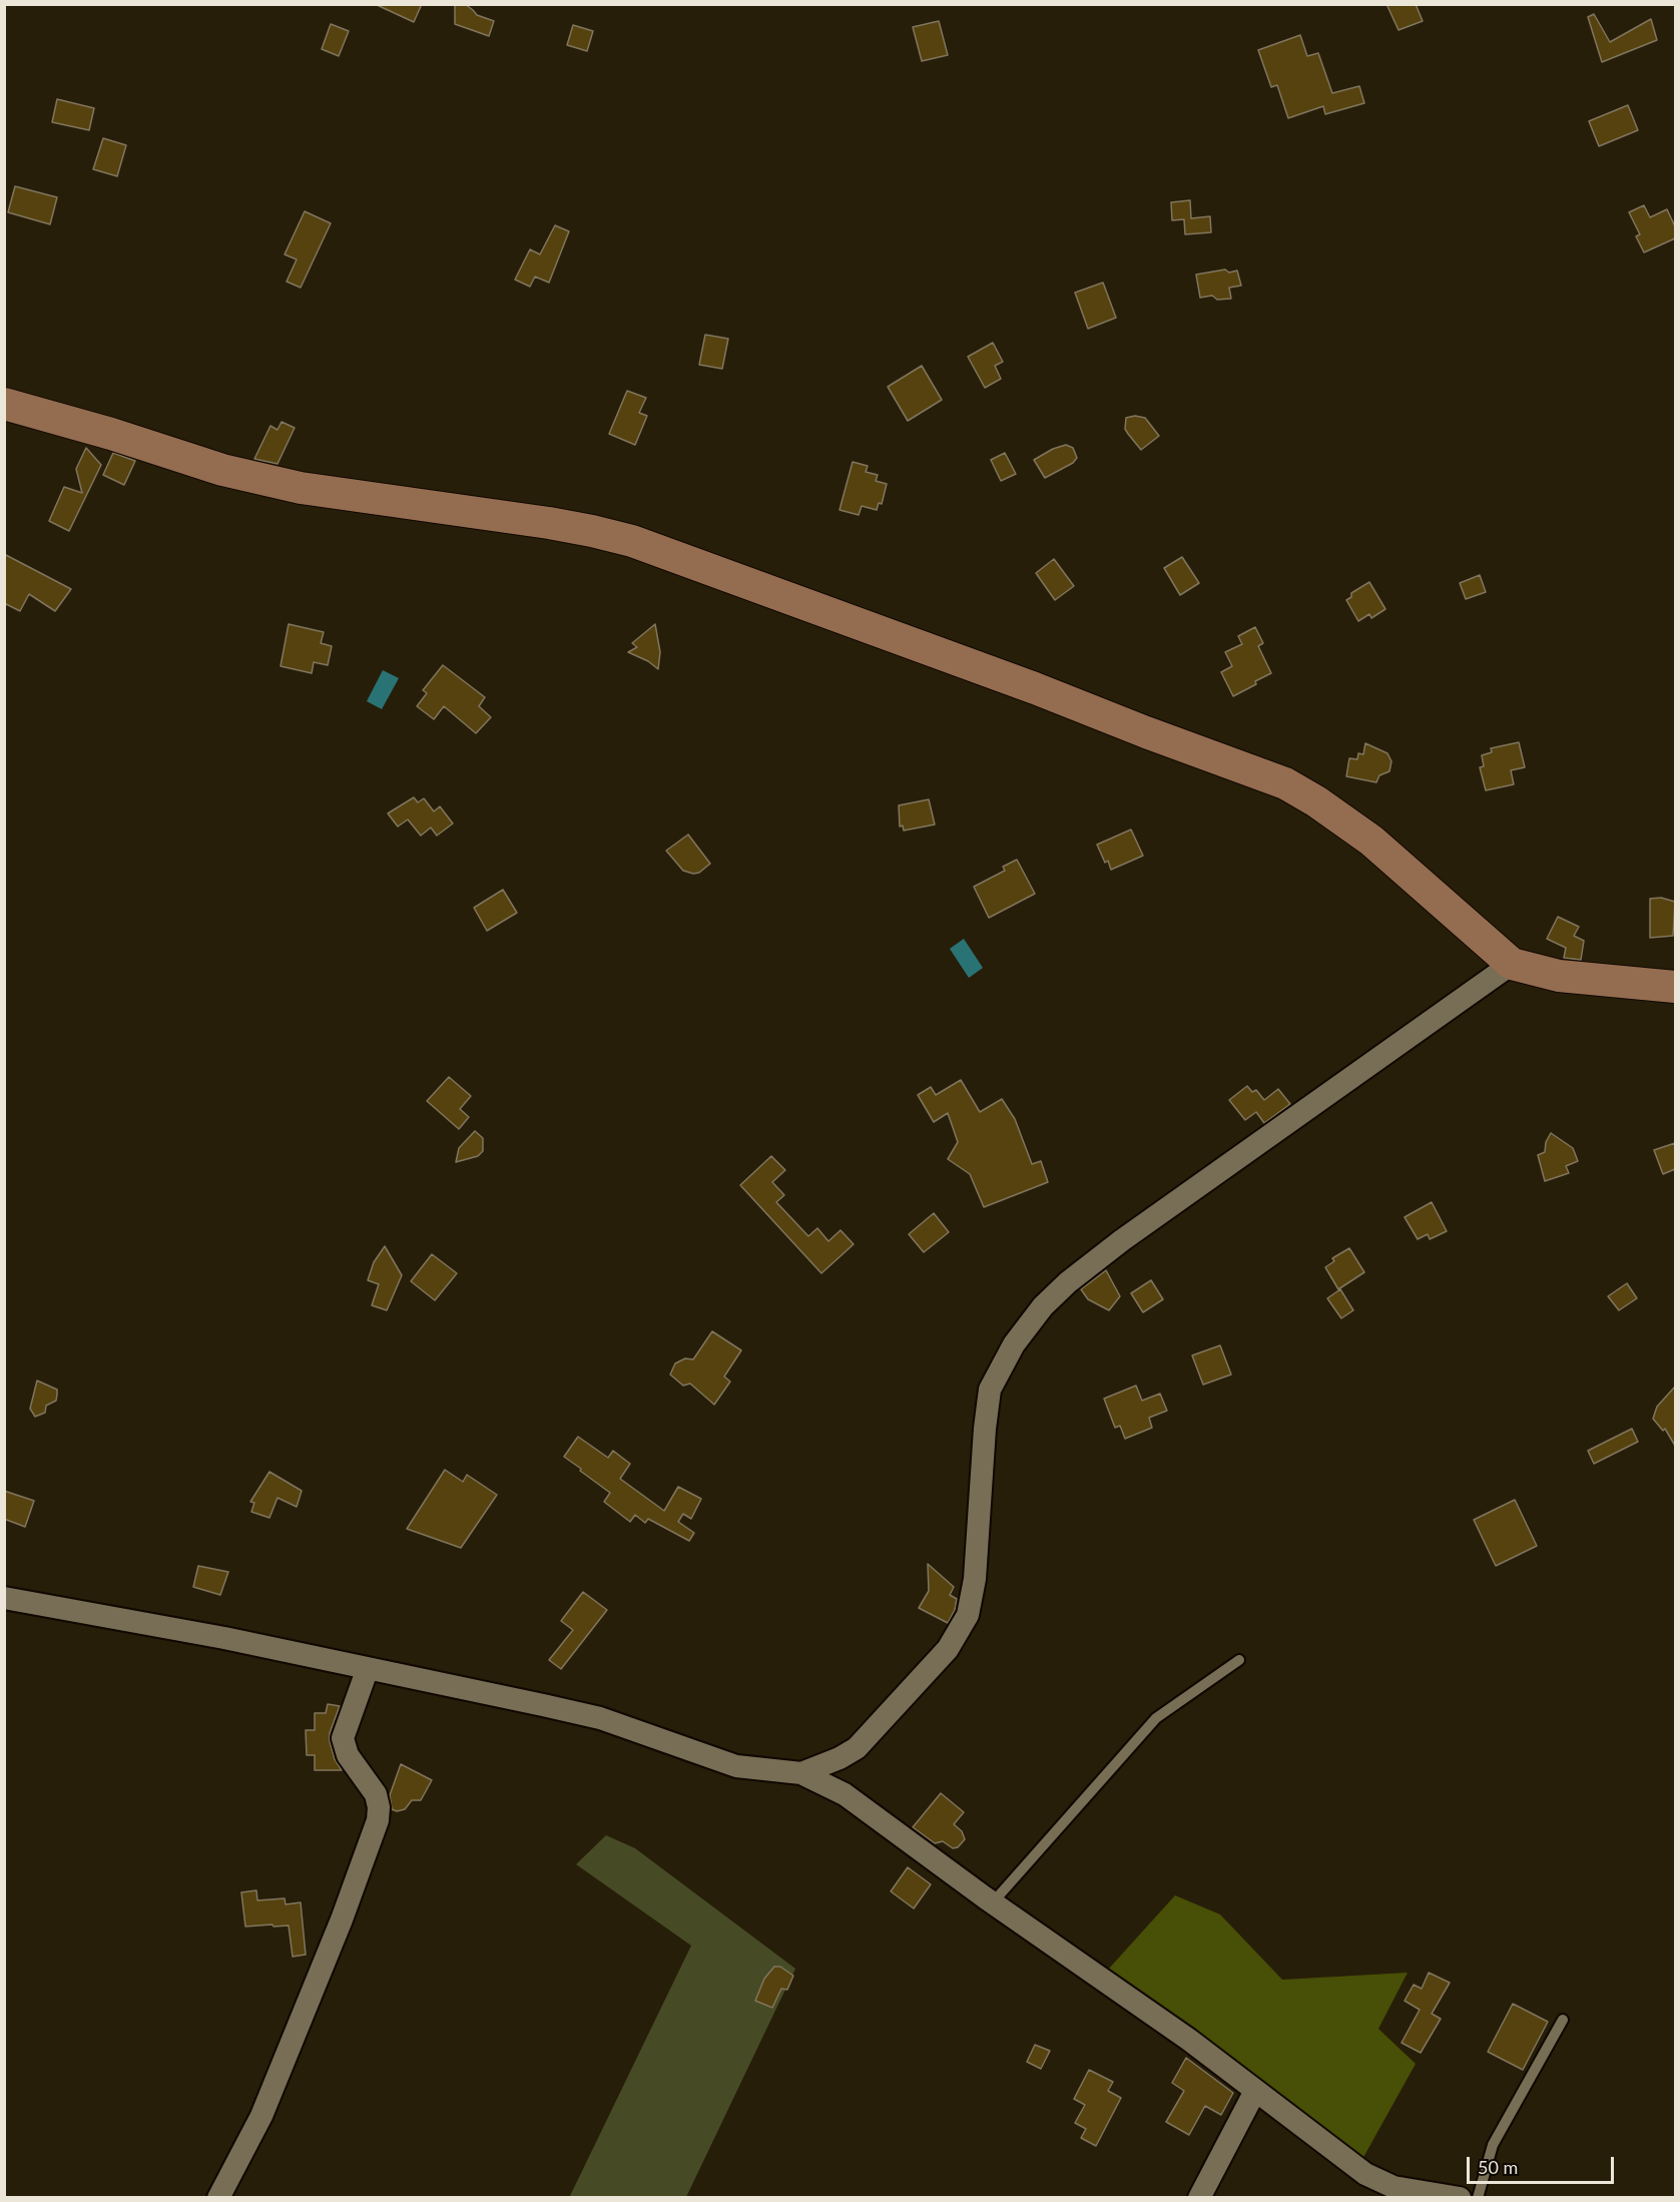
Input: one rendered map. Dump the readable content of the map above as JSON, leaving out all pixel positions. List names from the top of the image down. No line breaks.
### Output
{"scale_bar":"50 m"}
